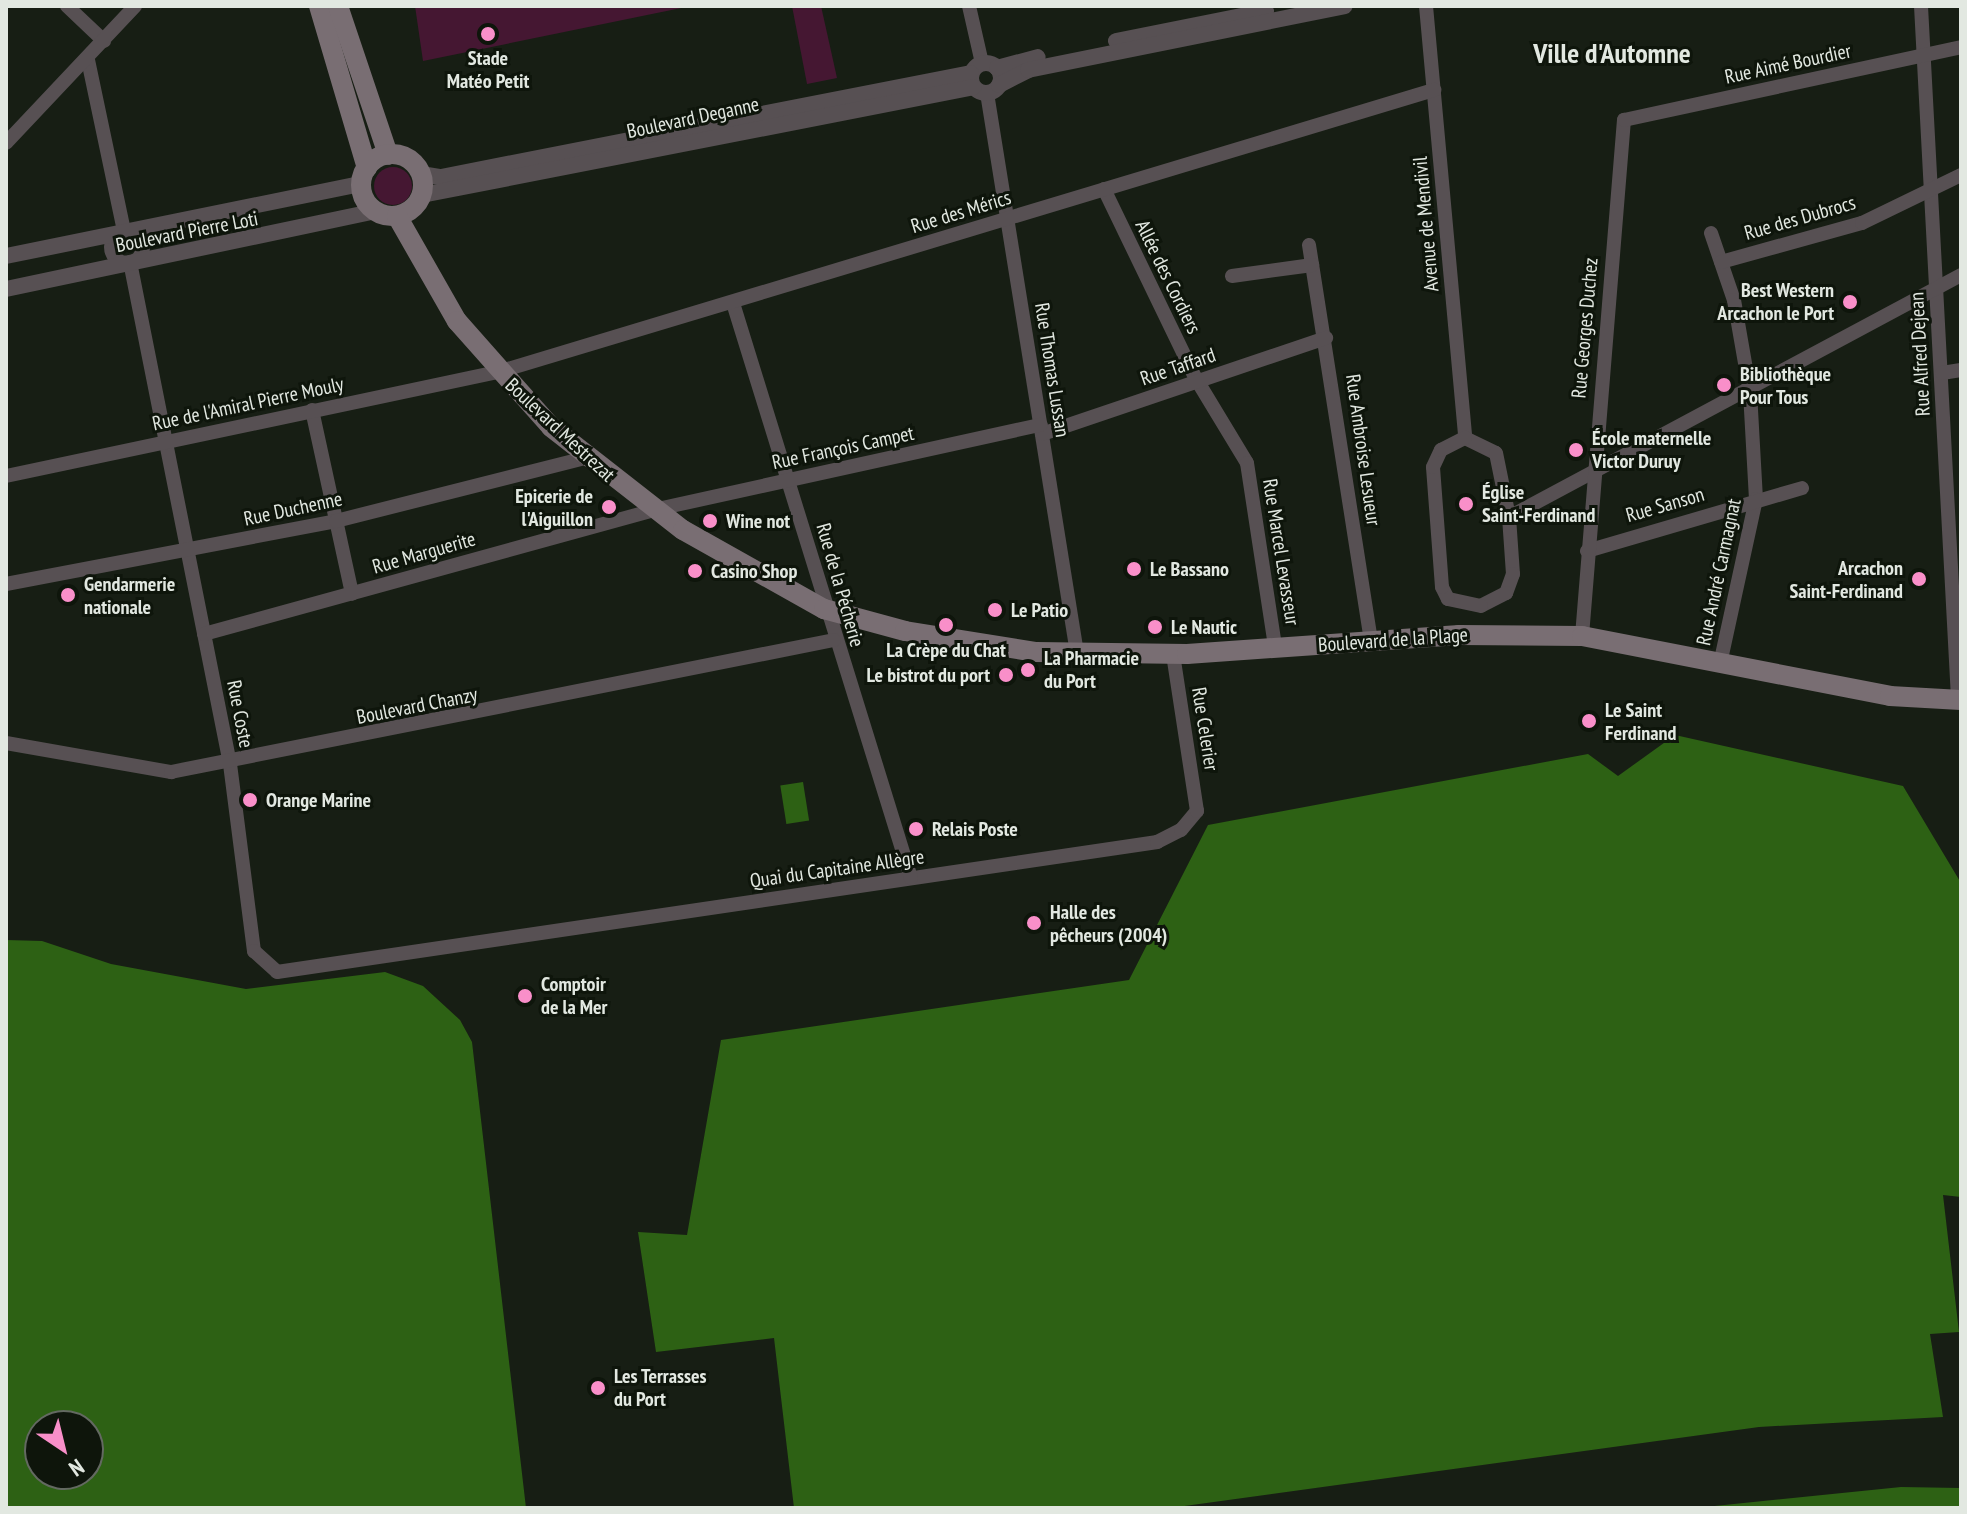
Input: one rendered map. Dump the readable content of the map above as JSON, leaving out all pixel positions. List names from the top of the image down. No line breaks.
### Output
{"streets":{"main road":["Boulevard Mestrezat","Boulevard de la Plage"],"street":["Rue Aimé Bourdier","Boulevard Deganne","Rue des Mérics","Rue des Dubrocs","Avenue de Mendivil","Boulevard Pierre Loti","Allée des Cordiers","Rue Georges Duchez","Rue Alfred Dejean","Rue Taffard","Rue Thomas Lussan","Rue de l'Amiral Pierre Mouly","Rue François Campet","Rue Ambroise Lesueur","Rue Sanson","Rue Duchenne","Rue Marcel Levasseur","Rue Marguerite","Rue André Carmagnat","Rue de la Pécherie","Boulevard Chanzy","Rue Coste","Rue Celerier","Quai du Capitaine Allègre"]},"crossings":[["Rue Aimé Bourdier","Rue Georges Duchez"],["Rue Aimé Bourdier","Rue Alfred Dejean"],["Boulevard Deganne","Boulevard Pierre Loti"],["Boulevard Deganne","Rue Thomas Lussan"],["Boulevard Deganne","Boulevard Mestrezat"],["Rue des Mérics","Avenue de Mendivil"],["Rue des Mérics","Allée des Cordiers"],["Rue des Mérics","Rue Thomas Lussan"],["Rue des Mérics","Rue de l'Amiral Pierre Mouly"],["Rue des Mérics","Boulevard Mestrezat"],["Rue des Mérics","Rue de la Pécherie"],["Rue des Dubrocs","Rue Alfred Dejean"],["Rue des Dubrocs","Rue André Carmagnat"],["Boulevard Pierre Loti","Boulevard Mestrezat"],["Boulevard Pierre Loti","Rue Coste"],["Allée des Cordiers","Rue Taffard"],["Allée des Cordiers","Rue Marcel Levasseur"],["Rue Georges Duchez","Rue Sanson"],["Rue Georges Duchez","Boulevard de la Plage"],["Rue Alfred Dejean","Boulevard de la Plage"],["Rue Taffard","Rue Thomas Lussan"],["Rue Taffard","Rue François Campet"],["Rue Taffard","Rue Ambroise Lesueur"],["Rue Taffard","Rue Marcel Levasseur"],["Rue Thomas Lussan","Rue François Campet"],["Rue Thomas Lussan","Boulevard de la Plage"],["Rue de l'Amiral Pierre Mouly","Boulevard Mestrezat"],["Rue de l'Amiral Pierre Mouly","Rue Coste"],["Boulevard Mestrezat","Rue François Campet"],["Boulevard Mestrezat","Rue Duchenne"],["Boulevard Mestrezat","Rue Marguerite"],["Boulevard Mestrezat","Rue de la Pécherie"],["Boulevard Mestrezat","Boulevard de la Plage"],["Rue François Campet","Rue Marguerite"],["Rue François Campet","Rue de la Pécherie"],["Rue Ambroise Lesueur","Boulevard de la Plage"],["Rue Sanson","Rue André Carmagnat"],["Rue Duchenne","Rue Coste"],["Rue Marcel Levasseur","Boulevard de la Plage"],["Rue Marguerite","Rue Coste"],["Rue André Carmagnat","Boulevard de la Plage"],["Rue de la Pécherie","Boulevard de la Plage"],["Rue de la Pécherie","Boulevard Chanzy"],["Rue de la Pécherie","Quai du Capitaine Allègre"],["Boulevard de la Plage","Rue Celerier"],["Boulevard Chanzy","Rue Coste"],["Rue Coste","Quai du Capitaine Allègre"],["Rue Celerier","Quai du Capitaine Allègre"]],"districts":["Ville d'Automne"],"places":["Stade Matéo Petit","Best Western Arcachon le Port","Bibliothèque Pour Tous","École maternelle Victor Duruy","Église Saint-Ferdinand","Epicerie de l'Aiguillon","Wine not","Le Bassano","Casino Shop","Arcachon Saint-Ferdinand","Gendarmerie nationale","Le Patio","La Crèpe du Chat","Le Nautic","La Pharmacie du Port","Le bistrot du port","Le Saint Ferdinand","Orange Marine","Relais Poste","Halle des pêcheurs (2004)","Comptoir de la Mer","Les Terrasses du Port"],"north":"bottom right"}
